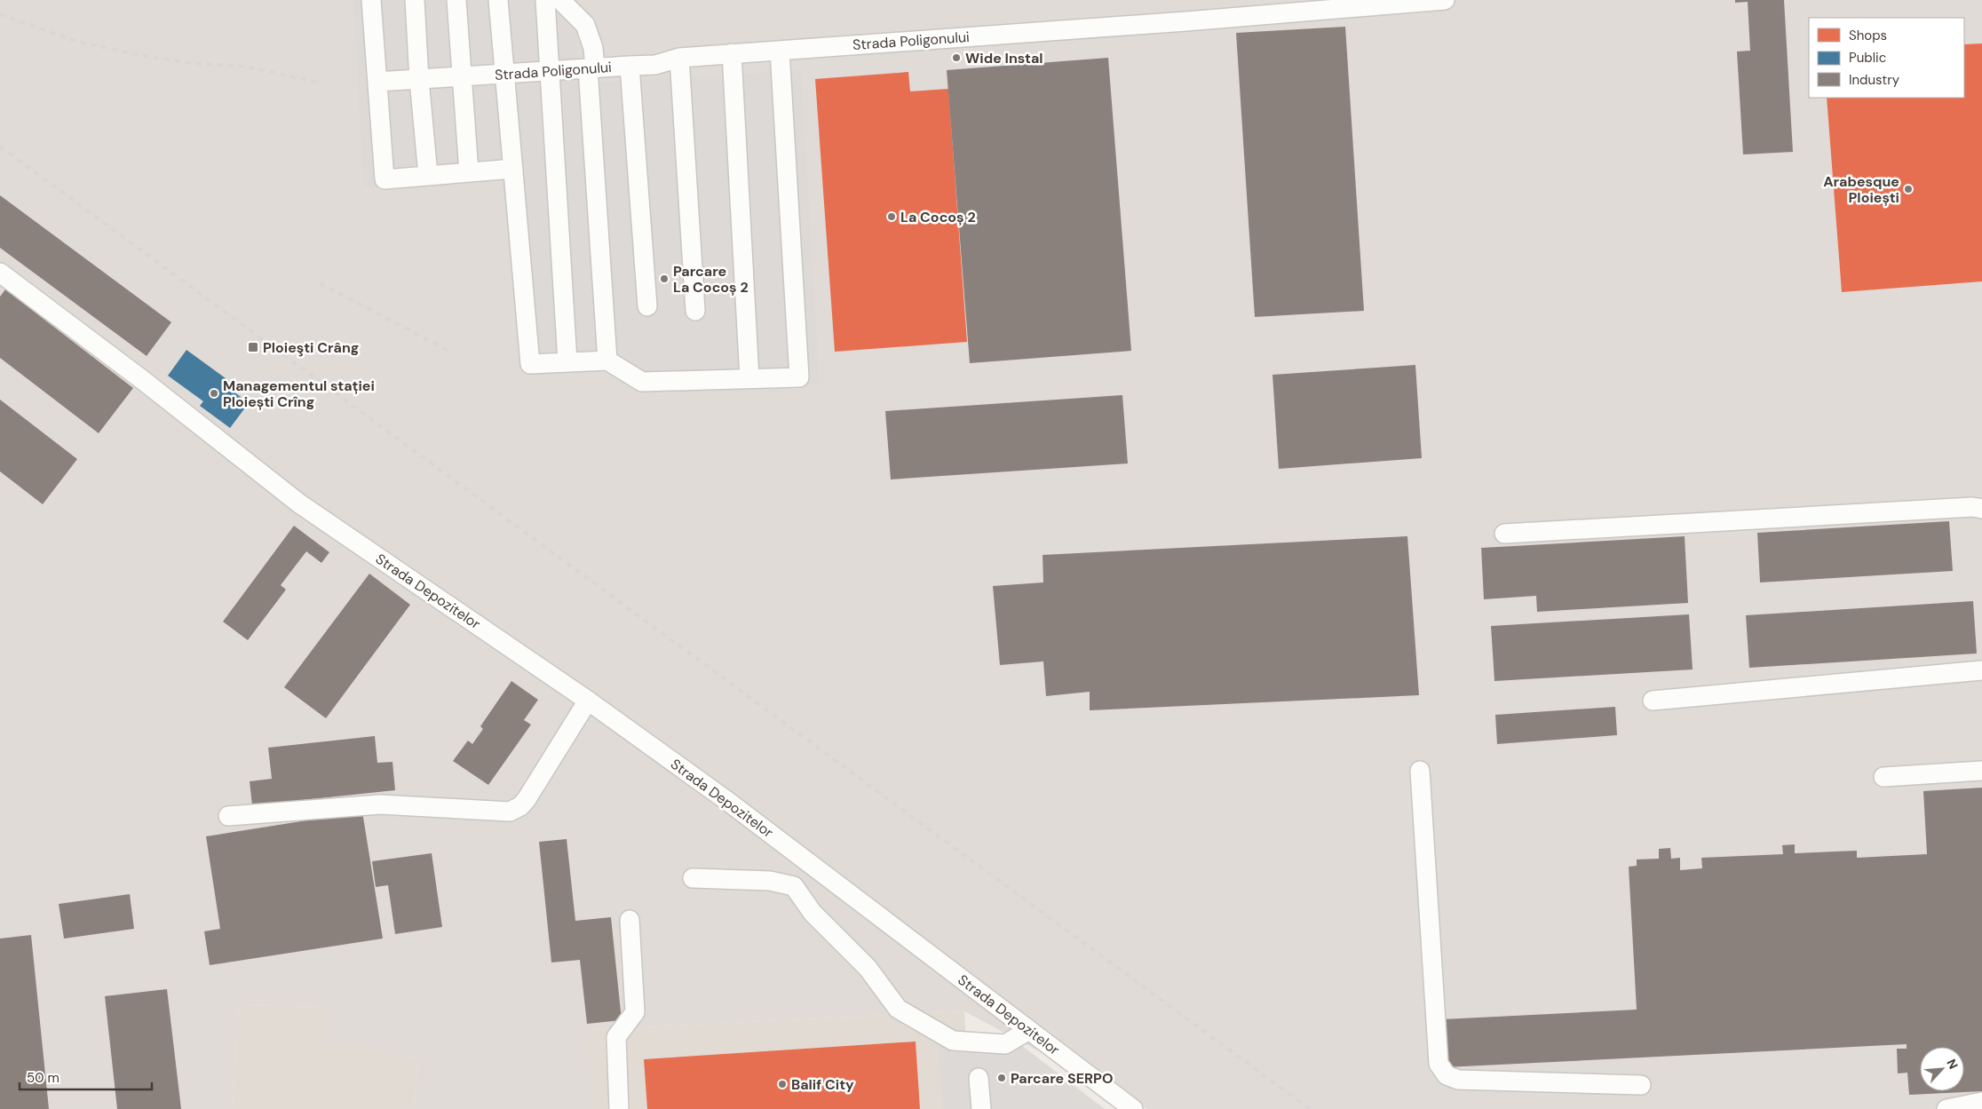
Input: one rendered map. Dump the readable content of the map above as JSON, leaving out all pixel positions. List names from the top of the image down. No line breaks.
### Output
{"streets":{"street":["Strada Poligonului","Strada Depozitelor"]},"places":{"other":["Wide Instal","Arabesque Ploiești","La Cocoș 2","Parcare La Cocoș 2","Managementul stației Ploiești Crîng","Parcare SERPO","Balif City"],"transit":["Ploieşti Crâng"]},"legend":["Shops","Public","Industry"],"scale_bar":"50 m","north":"top right"}
